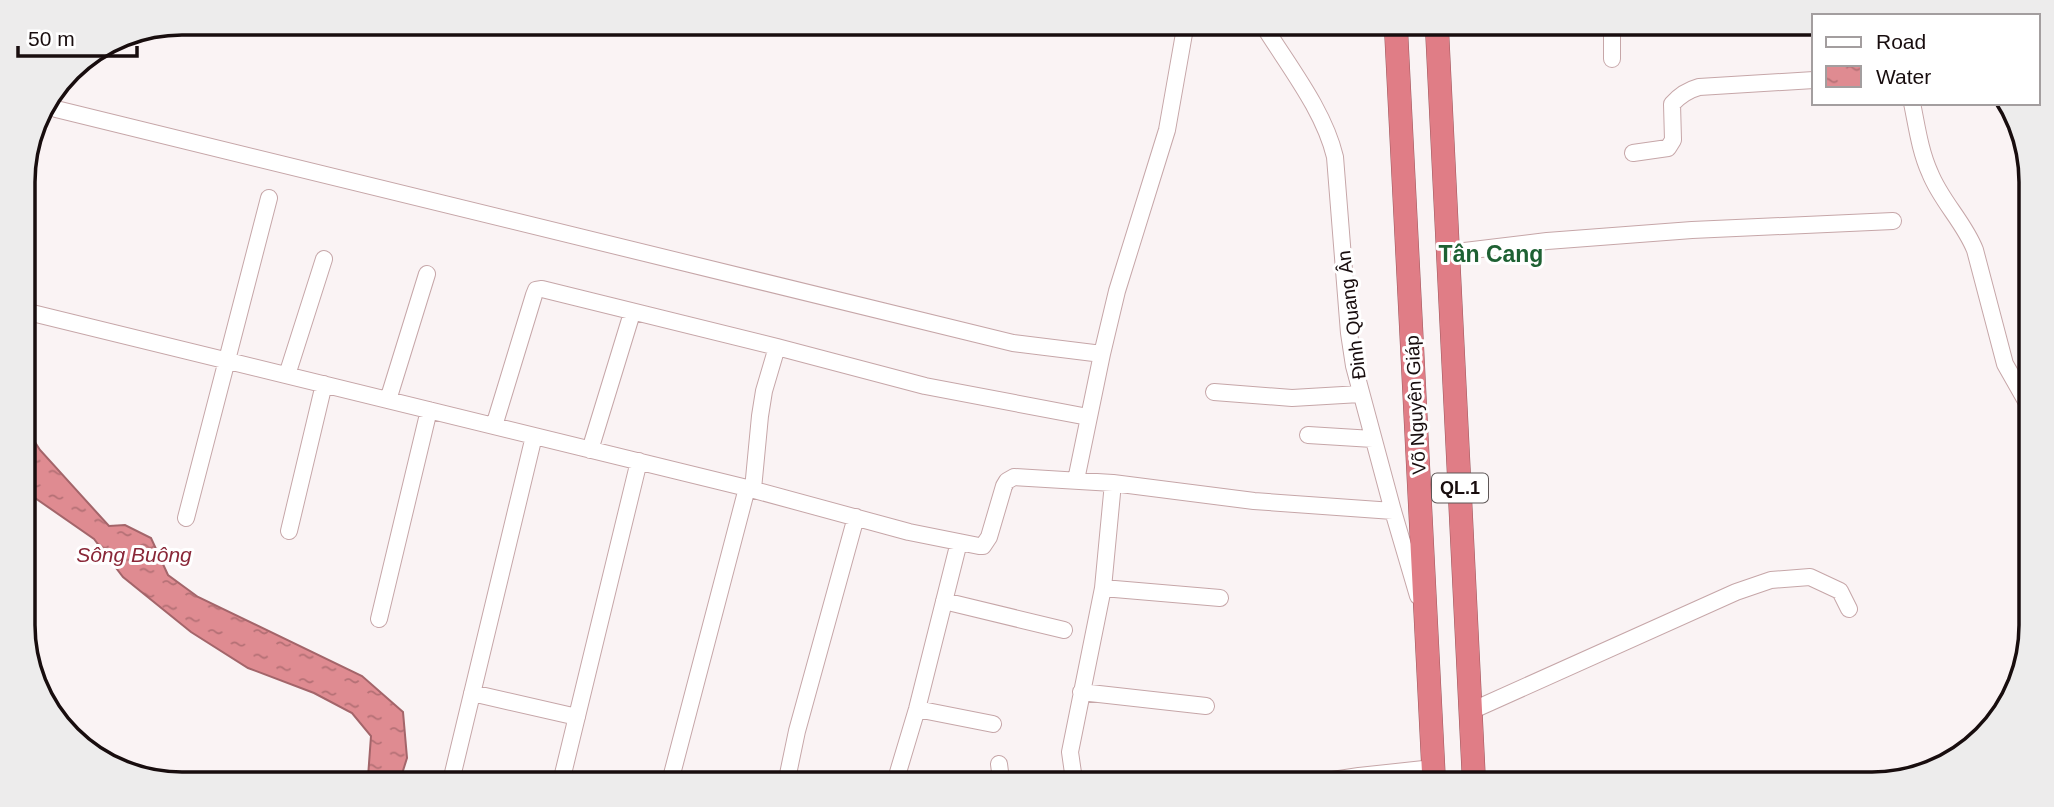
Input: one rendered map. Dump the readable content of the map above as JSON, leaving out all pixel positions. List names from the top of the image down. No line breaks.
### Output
{"streets":{"highway":["Võ Nguyên Giáp","QL.1"],"street":["Đinh Quang Ân"]},"crossings":[["Đinh Quang Ân","Võ Nguyên Giáp"]],"districts":["Tân Cang"],"water":["Sông Buông"],"legend":["Road","Water"],"scale_bar":"50 m"}
